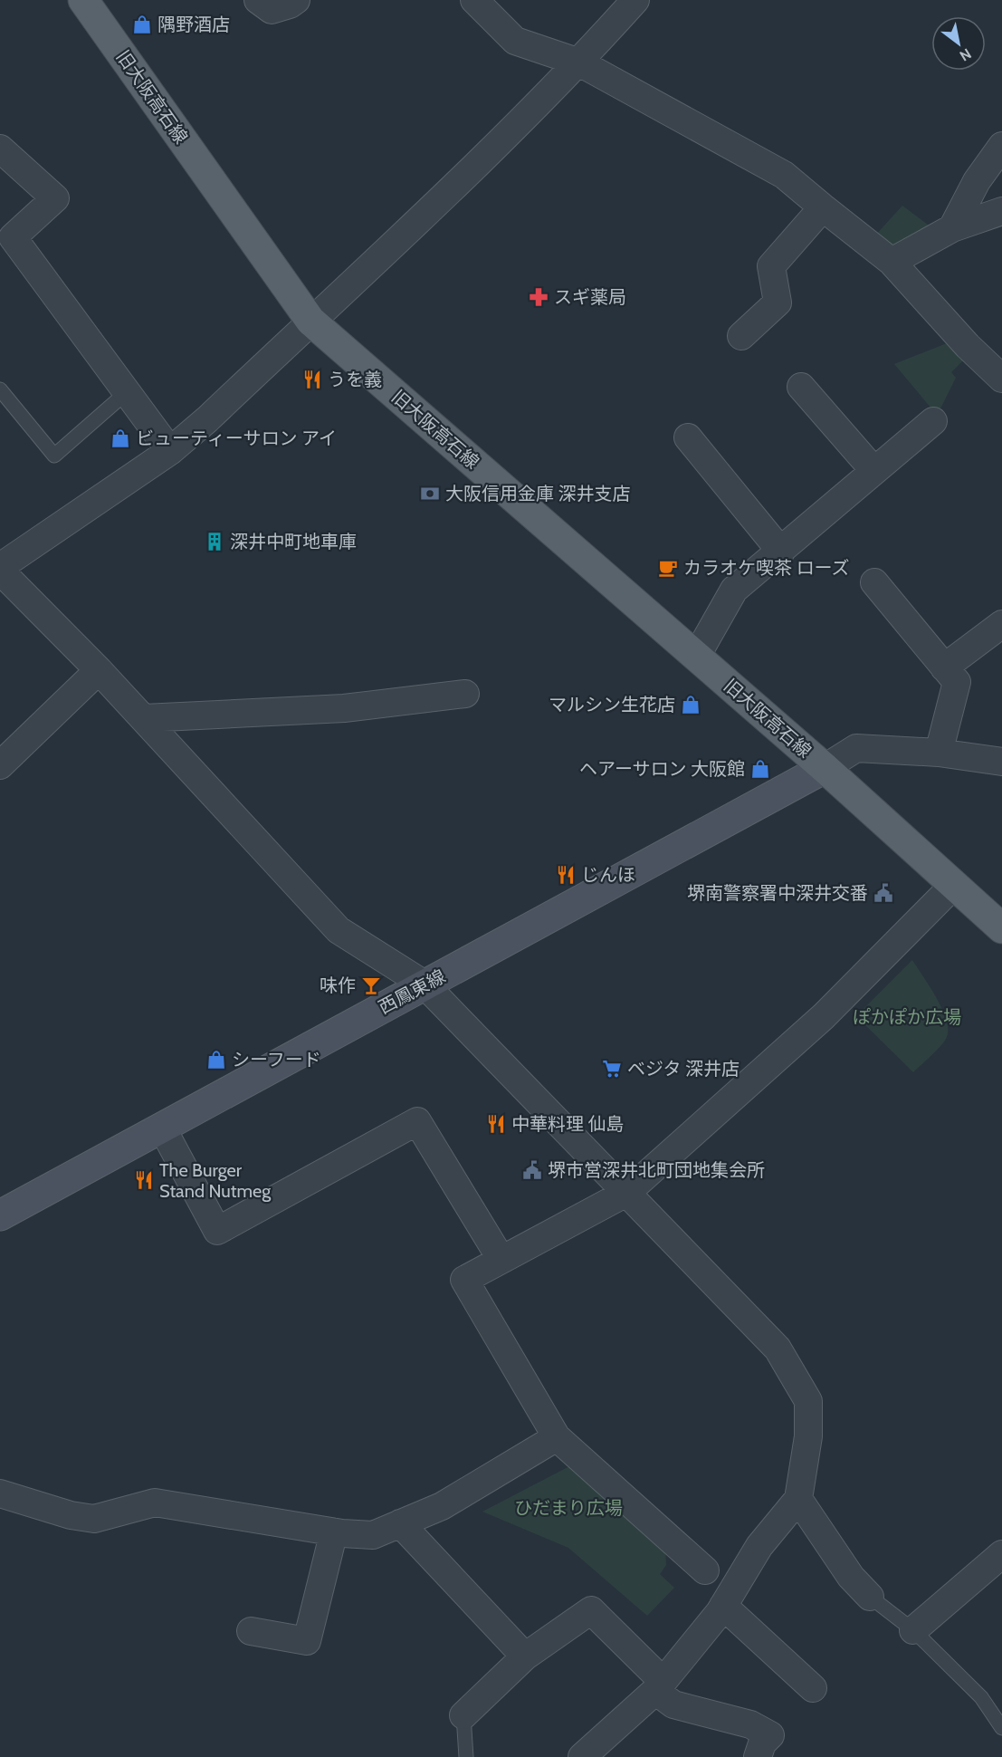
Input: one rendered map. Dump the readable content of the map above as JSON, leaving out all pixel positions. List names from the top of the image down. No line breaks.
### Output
{"streets":{"main road":["旧大阪高石線","西鳳東線"]},"crossings":[["旧大阪高石線","西鳳東線"]],"parks":["ぽかぽか広場","ひだまり広場"],"places":{"shop":["隅野酒店","ビューティーサロン アイ","マルシン生花店","ヘアーサロン 大阪館","シーフード"],"pharmacy":["スギ薬局"],"restaurant":["うを義","じんほ","中華料理 仙島","The Burger Stand Nutmeg"],"bank":["大阪信用金庫 深井支店"],"building":["深井中町地車庫"],"cafe":["カラオケ喫茶 ローズ"],"public building":["堺南警察署中深井交番","堺市営深井北町団地集会所"],"bar":["味作"],"supermarket":["ベジタ 深井店"]},"north":"bottom right"}
